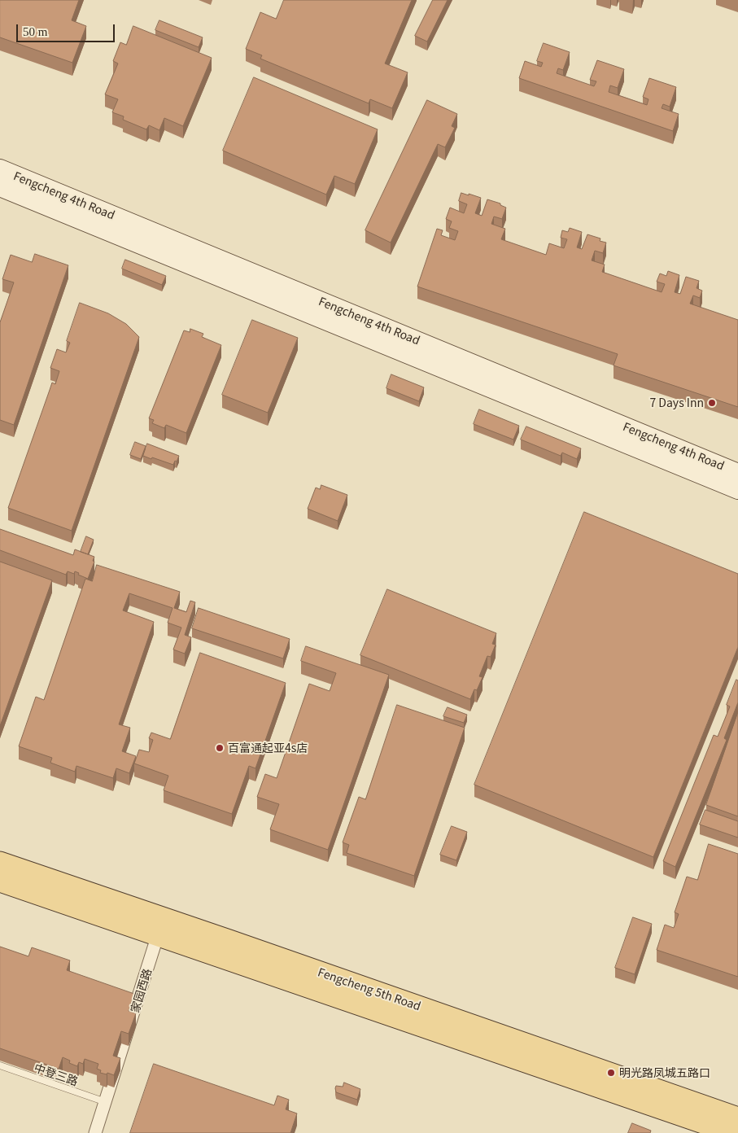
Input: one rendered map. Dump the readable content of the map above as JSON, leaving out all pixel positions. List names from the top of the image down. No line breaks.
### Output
{"streets":{"main road":["Fengcheng 5th Road"],"street":["Fengcheng 4th Road","家园西路"],"lane":["中登三路"]},"crossings":[["Fengcheng 5th Road","家园西路"],["家园西路","中登三路"]],"places":["7 Days Inn","百富通起亚4s店","明光路凤城五路口"],"scale_bar":"50 m"}
